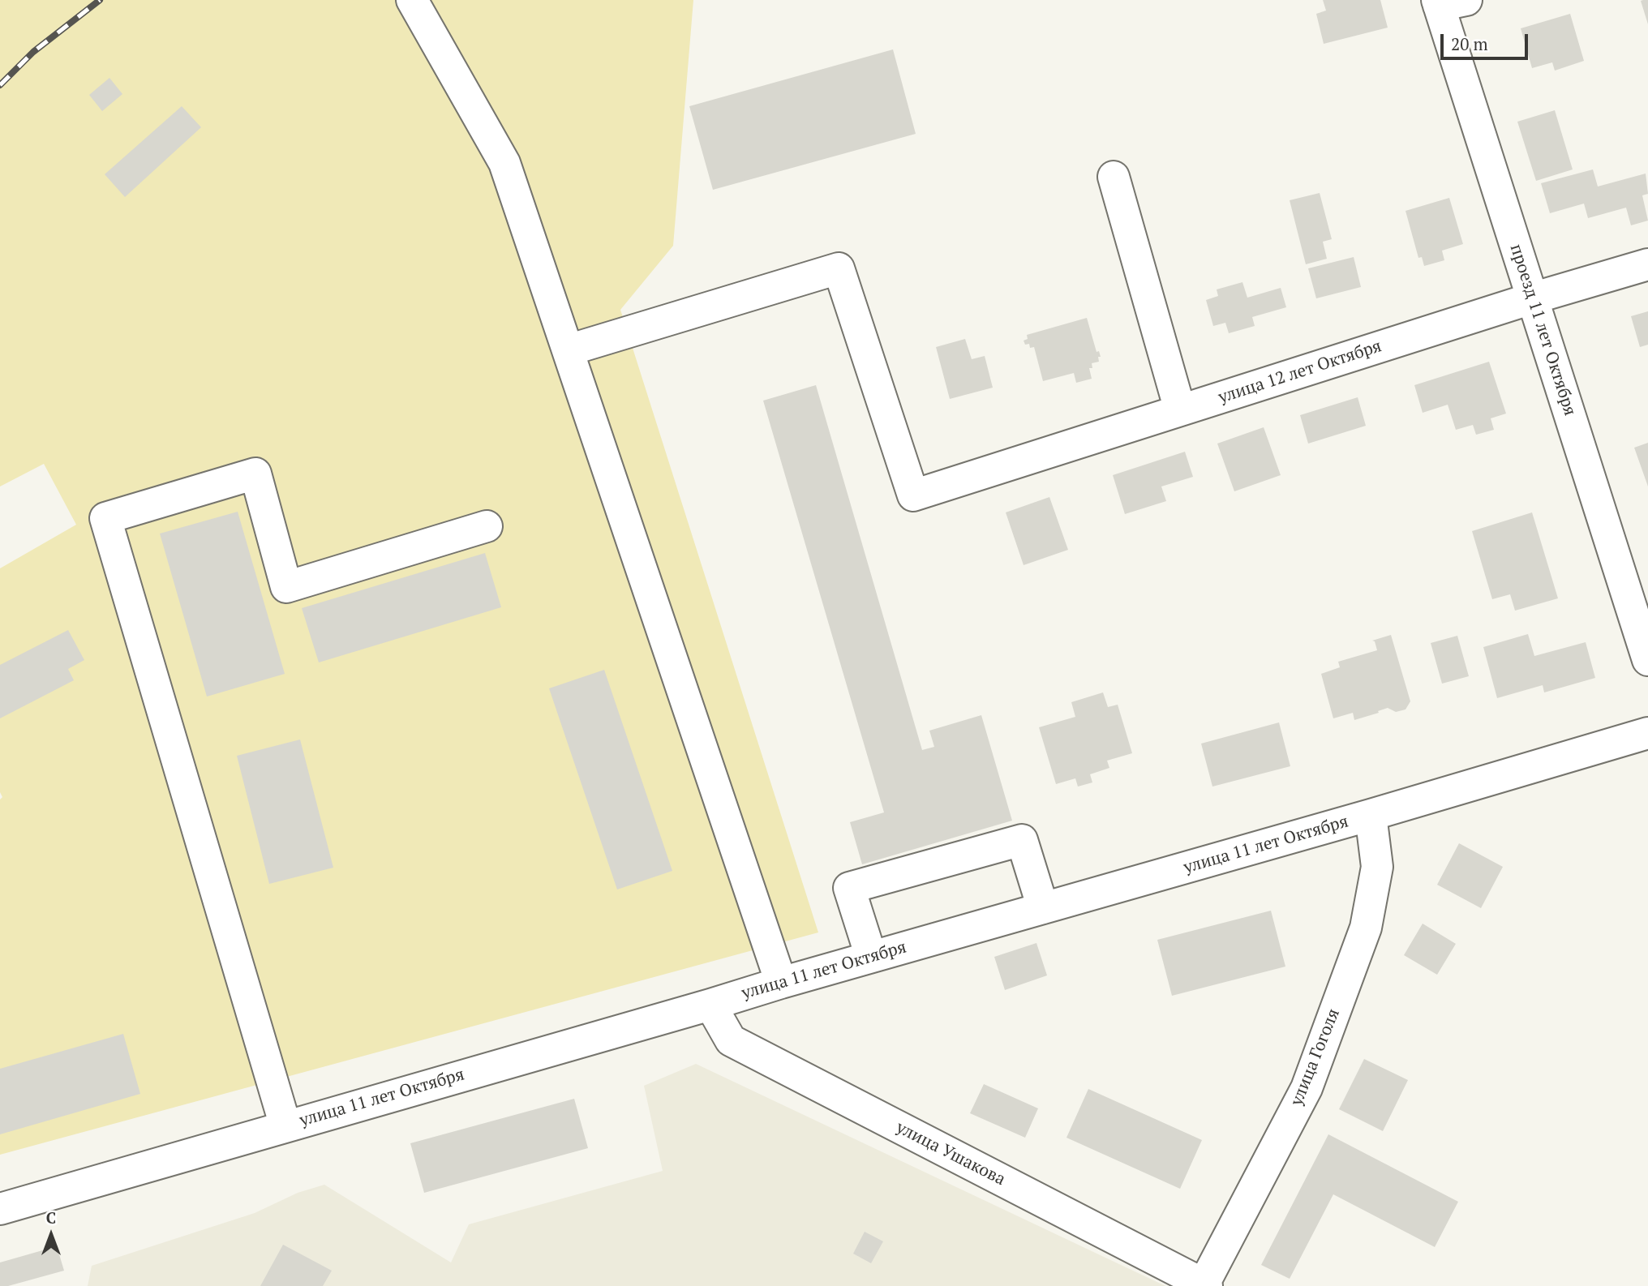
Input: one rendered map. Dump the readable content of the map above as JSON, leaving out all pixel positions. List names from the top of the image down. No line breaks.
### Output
{"streets":{"street":["проезд 11 лет Октября","улица 12 лет Октября","улица 11 лет Октября","улица Гоголя","улица Ушакова"]},"crossings":[["проезд 11 лет Октября","улица 12 лет Октября"],["улица 11 лет Октября","улица Гоголя"],["улица 11 лет Октября","улица Ушакова"],["улица Гоголя","улица Ушакова"]],"scale_bar":"20 m","north":"top"}
